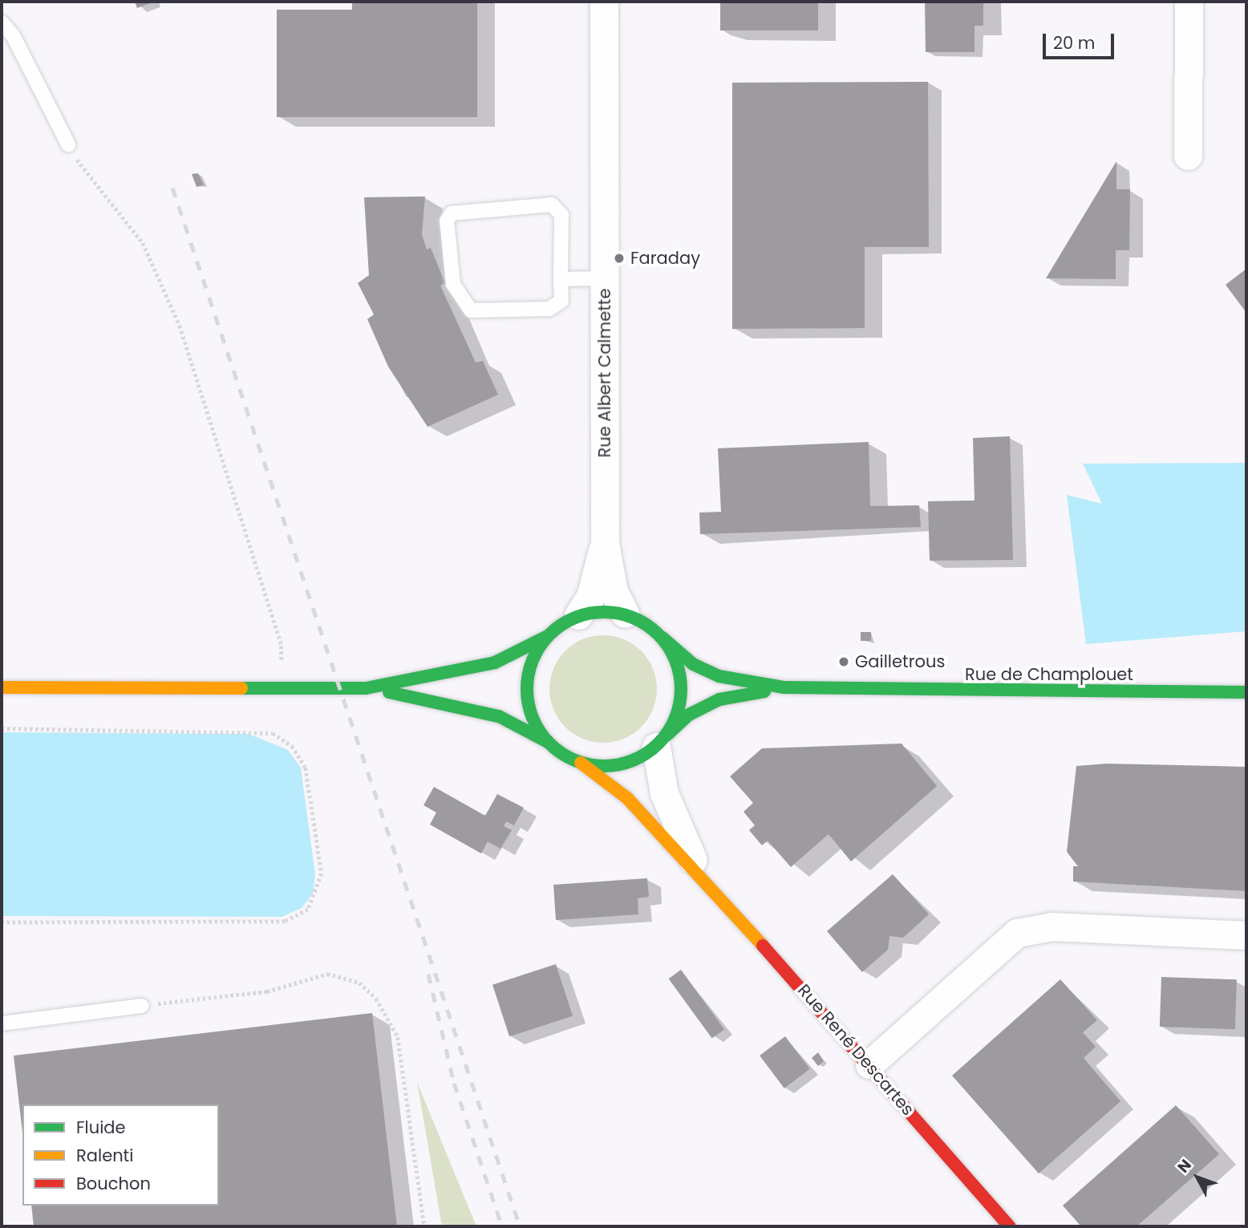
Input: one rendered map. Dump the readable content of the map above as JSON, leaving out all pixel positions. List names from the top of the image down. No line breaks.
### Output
{"streets":{"street":["Rue Albert Calmette","Rue de Champlouet","Rue René Descartes"]},"crossings":[["Rue Albert Calmette","Rue de Champlouet"],["Rue Albert Calmette","Rue René Descartes"],["Rue de Champlouet","Rue René Descartes"]],"places":["Faraday","Gailletrous"],"legend":["Fluide","Ralenti","Bouchon"],"scale_bar":"20 m","north":"top left"}
